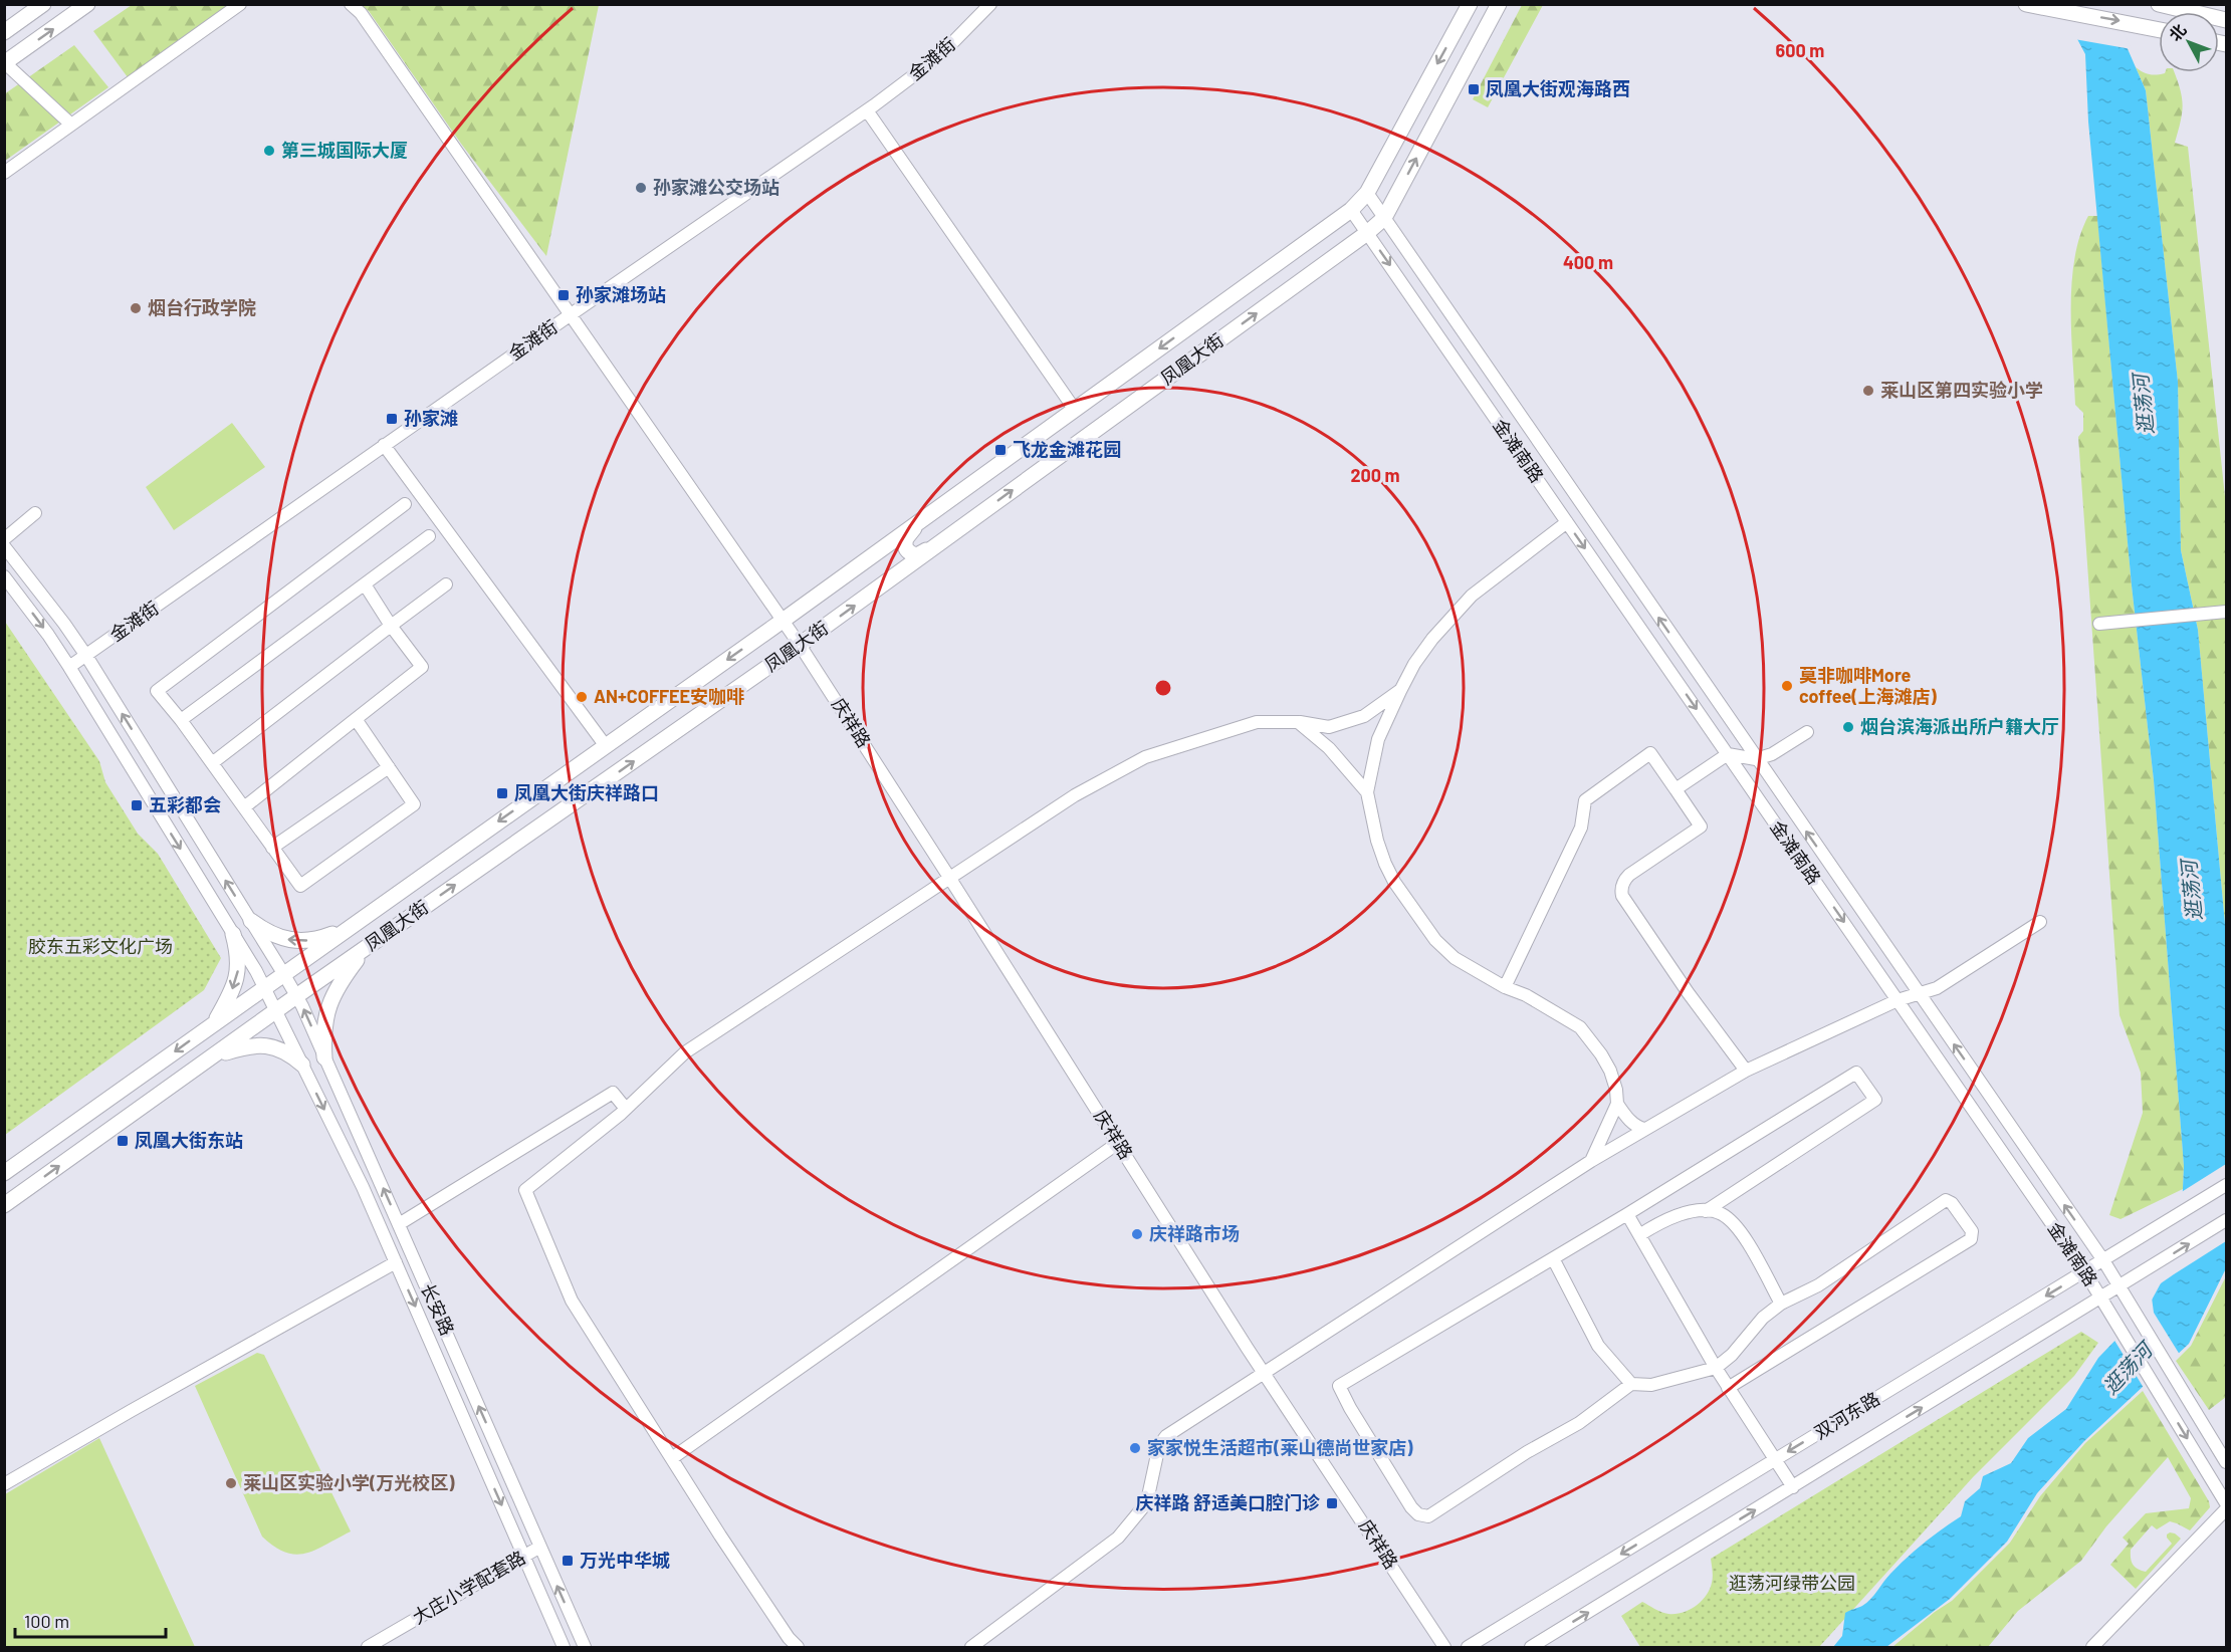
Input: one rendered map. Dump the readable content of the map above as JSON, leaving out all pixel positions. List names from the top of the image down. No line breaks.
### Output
{"streets":{"main road":["凤凰大街"],"street":["金滩街","金滩南路","庆祥路","长安路","双河东路","大庄小学配套路"]},"crossings":[["金滩街","庆祥路"],["金滩街","长安路"],["凤凰大街","金滩南路"],["凤凰大街","庆祥路"],["凤凰大街","长安路"],["金滩南路","双河东路"],["长安路","大庄小学配套路"]],"water":["逛荡河"],"parks":["胶东五彩文化广场","逛荡河绿带公园"],"places":{"transit":["凤凰大街观海路西","孙家滩场站","孙家滩","飞龙金滩花园","凤凰大街庆祥路口","五彩都会","凤凰大街东站","庆祥路 舒适美口腔门诊","万光中华城"],"other":["第三城国际大厦","孙家滩公交场站","烟台行政学院","莱山区第四实验小学","莫非咖啡More coffee(上海滩店)","AN+COFFEE安咖啡","烟台滨海派出所户籍大厅","庆祥路市场","家家悦生活超市(莱山德尚世家店)","莱山区实验小学(万光校区)"]},"scale_bar":"100 m","north":"top left","rings":["600 m","400 m","200 m"]}
